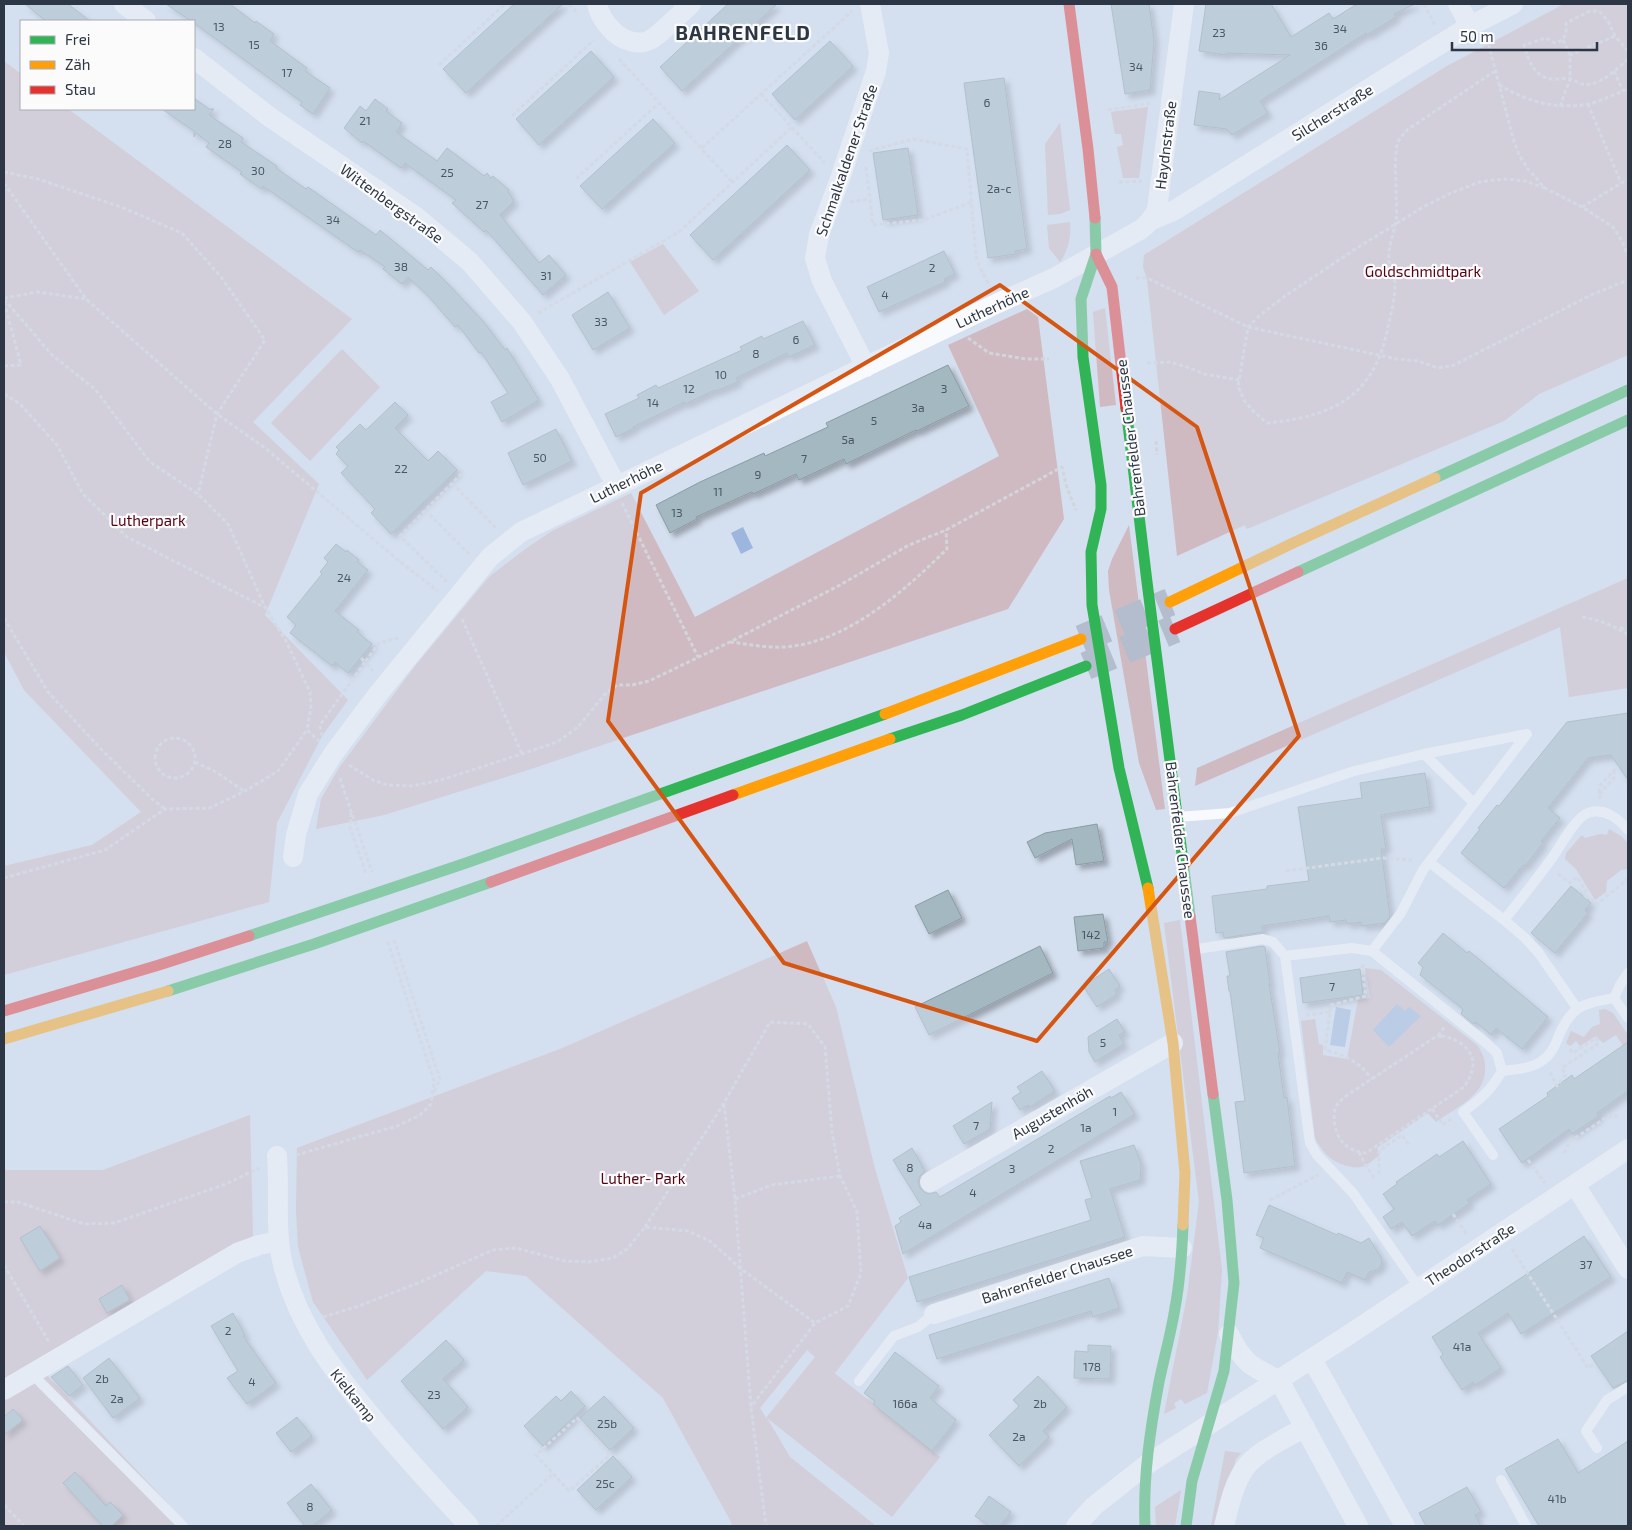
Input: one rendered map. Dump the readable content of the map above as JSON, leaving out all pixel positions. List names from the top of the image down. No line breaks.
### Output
{"streets":{"main road":["Bahrenfelder Chaussee"],"street":["Silcherstraße","Haydnstraße","Schmalkaldener Straße","Wittenbergstraße","Lutherhöhe","Augustenhöh","Theodorstraße","Kielkamp"]},"crossings":[["Silcherstraße","Haydnstraße"],["Schmalkaldener Straße","Lutherhöhe"],["Wittenbergstraße","Lutherhöhe"],["Lutherhöhe","Bahrenfelder Chaussee"],["Bahrenfelder Chaussee","Augustenhöh"],["Bahrenfelder Chaussee","Theodorstraße"]],"districts":["BAHRENFELD"],"parks":["Goldschmidtpark","Lutherpark","Luther- Park"],"house_numbers":["13","34","23","15","36","34","17","6","21","28","30","25","2a-c","27","34","38","2","31","4","33","6","8","10","12","3","14","3a","5","5a","50","7","22","9","11","13","24","142","7","5","1","7","1a","2","8","3","4","4a","37","2","41a","178","2b","4","23","2a","166a","2b","25b","2a","25c","41b","8"],"legend":["Frei","Zäh","Stau"],"scale_bar":"50 m"}
